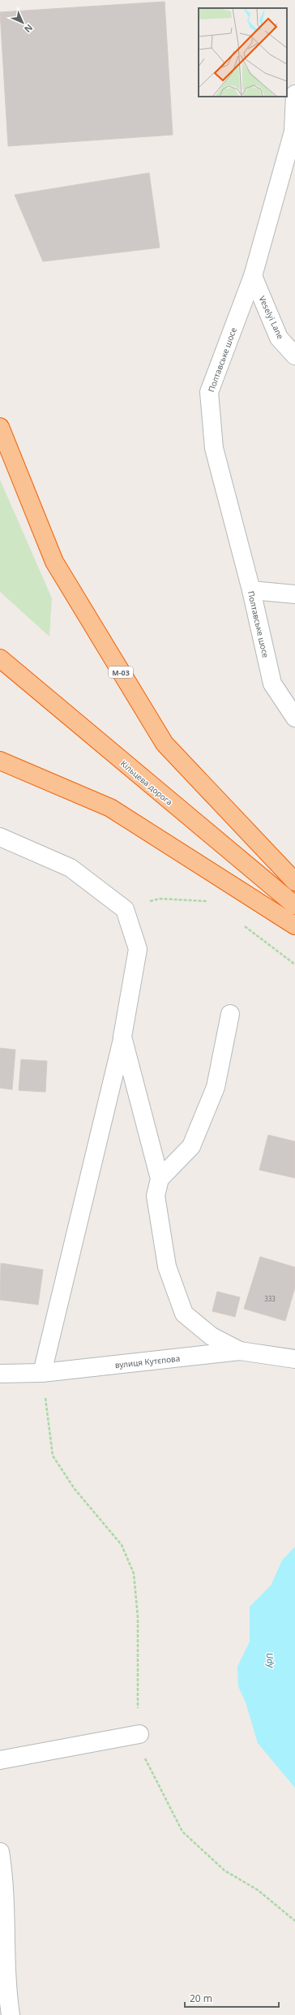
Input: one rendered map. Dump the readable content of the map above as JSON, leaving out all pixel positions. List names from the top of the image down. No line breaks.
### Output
{"streets":{"highway":["М-03","Кільцева дорога"],"street":["Veselyi Lane","Полтавське шосе","вулиця Кутєпова"]},"crossings":[["Veselyi Lane","Полтавське шосе"]],"water":["Udy"],"house_numbers":["333"],"scale_bar":"20 m","north":"bottom right"}
